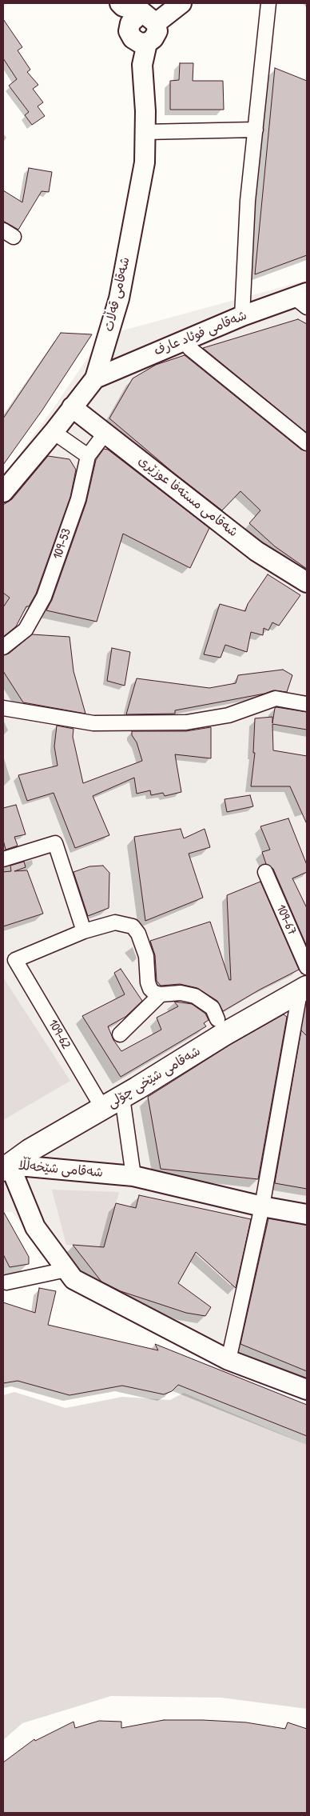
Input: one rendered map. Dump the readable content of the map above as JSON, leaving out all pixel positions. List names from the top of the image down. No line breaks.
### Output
{"streets":{"main road":["شەقامی قەڵات","شەقامی فوئاد عارف","شەقامی مستەفا عوزێری","شەقامی شێخی چۆلی","شەقامی شێخەڵڵا"],"street":["109-53","109-67","109-62"]},"crossings":[["شەقامی قەڵات","شەقامی فوئاد عارف"],["شەقامی قەڵات","شەقامی مستەفا عوزێری"],["شەقامی مستەفا عوزێری","109-53"],["109-62","شەقامی شێخی چۆلی"],["شەقامی شێخی چۆلی","شەقامی شێخەڵڵا"]]}
